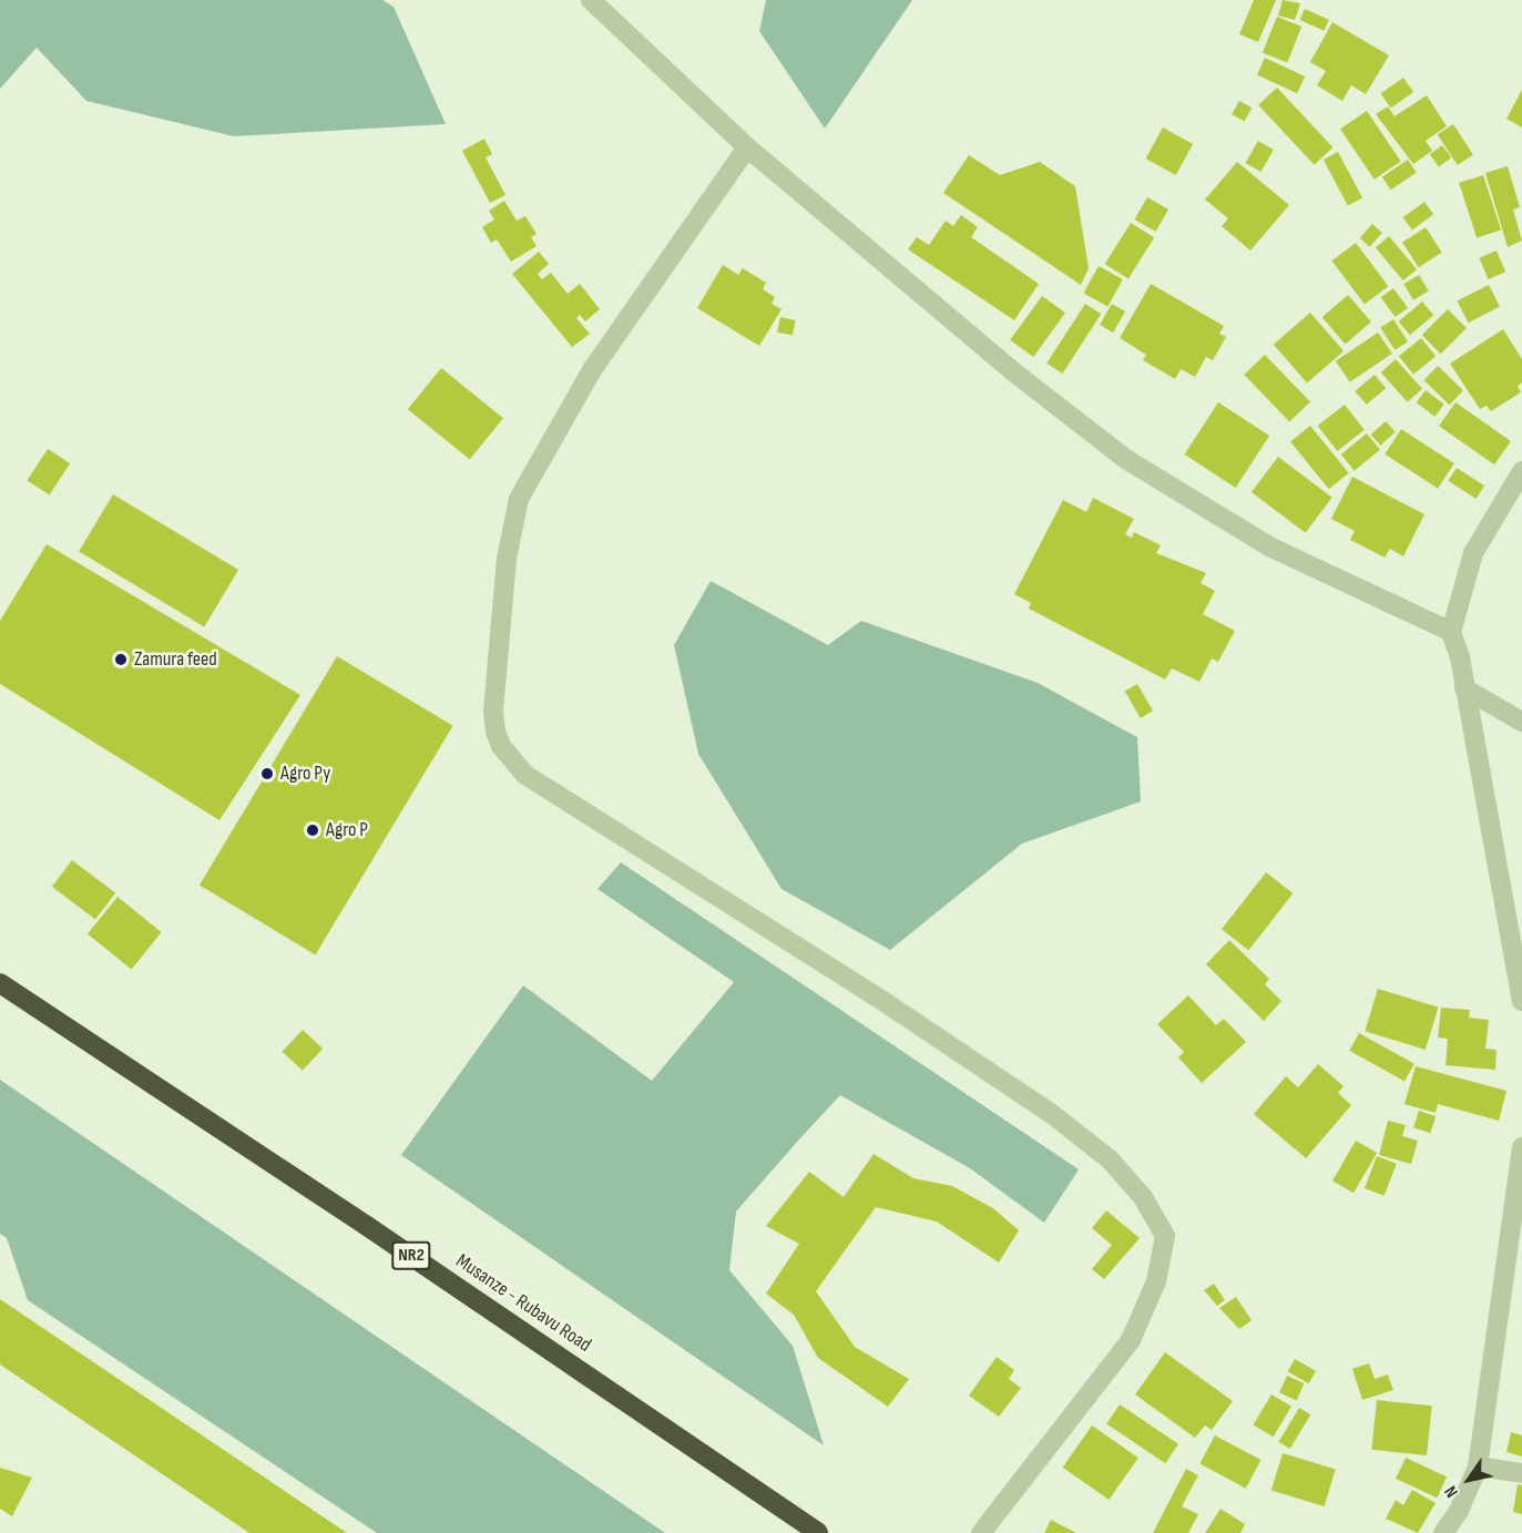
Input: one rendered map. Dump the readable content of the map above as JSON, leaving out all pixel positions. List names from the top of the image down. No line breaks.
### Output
{"streets":{"highway":["NR2","Musanze - Rubavu Road"]},"places":["Zamura feed","Agro Py","Agro P"],"north":"bottom left"}
